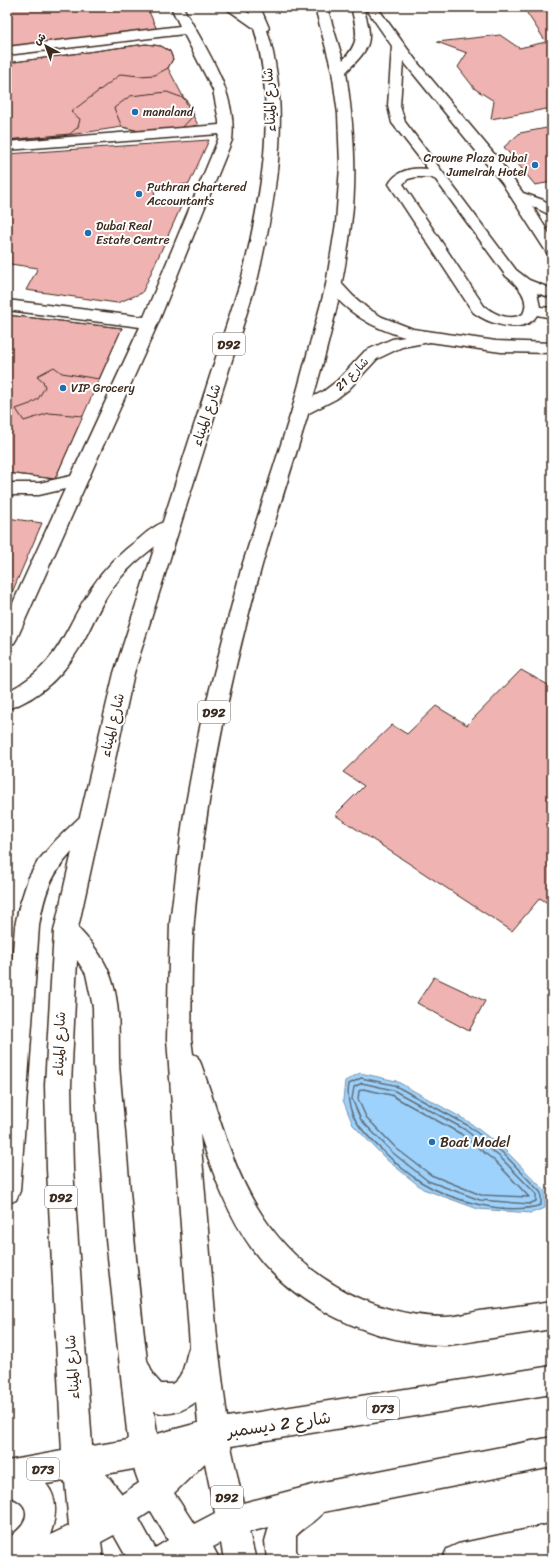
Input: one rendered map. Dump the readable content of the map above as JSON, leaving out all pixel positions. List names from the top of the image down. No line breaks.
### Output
{"streets":{"main road":["شارع الميناء","D92","شارع 21","D73","شارع 2 ديسمبر"]},"crossings":[["شارع الميناء","D92"],["شارع الميناء","شارع 2 ديسمبر"],["D92","شارع 21"],["D92","شارع 2 ديسمبر"]],"places":["manaland","Crowne Plaza Dubai Jumeirah Hotel","Puthran Chartered Accountants","Dubai Real Estate Centre","VIP Grocery","Boat Model"],"north":"top left"}
